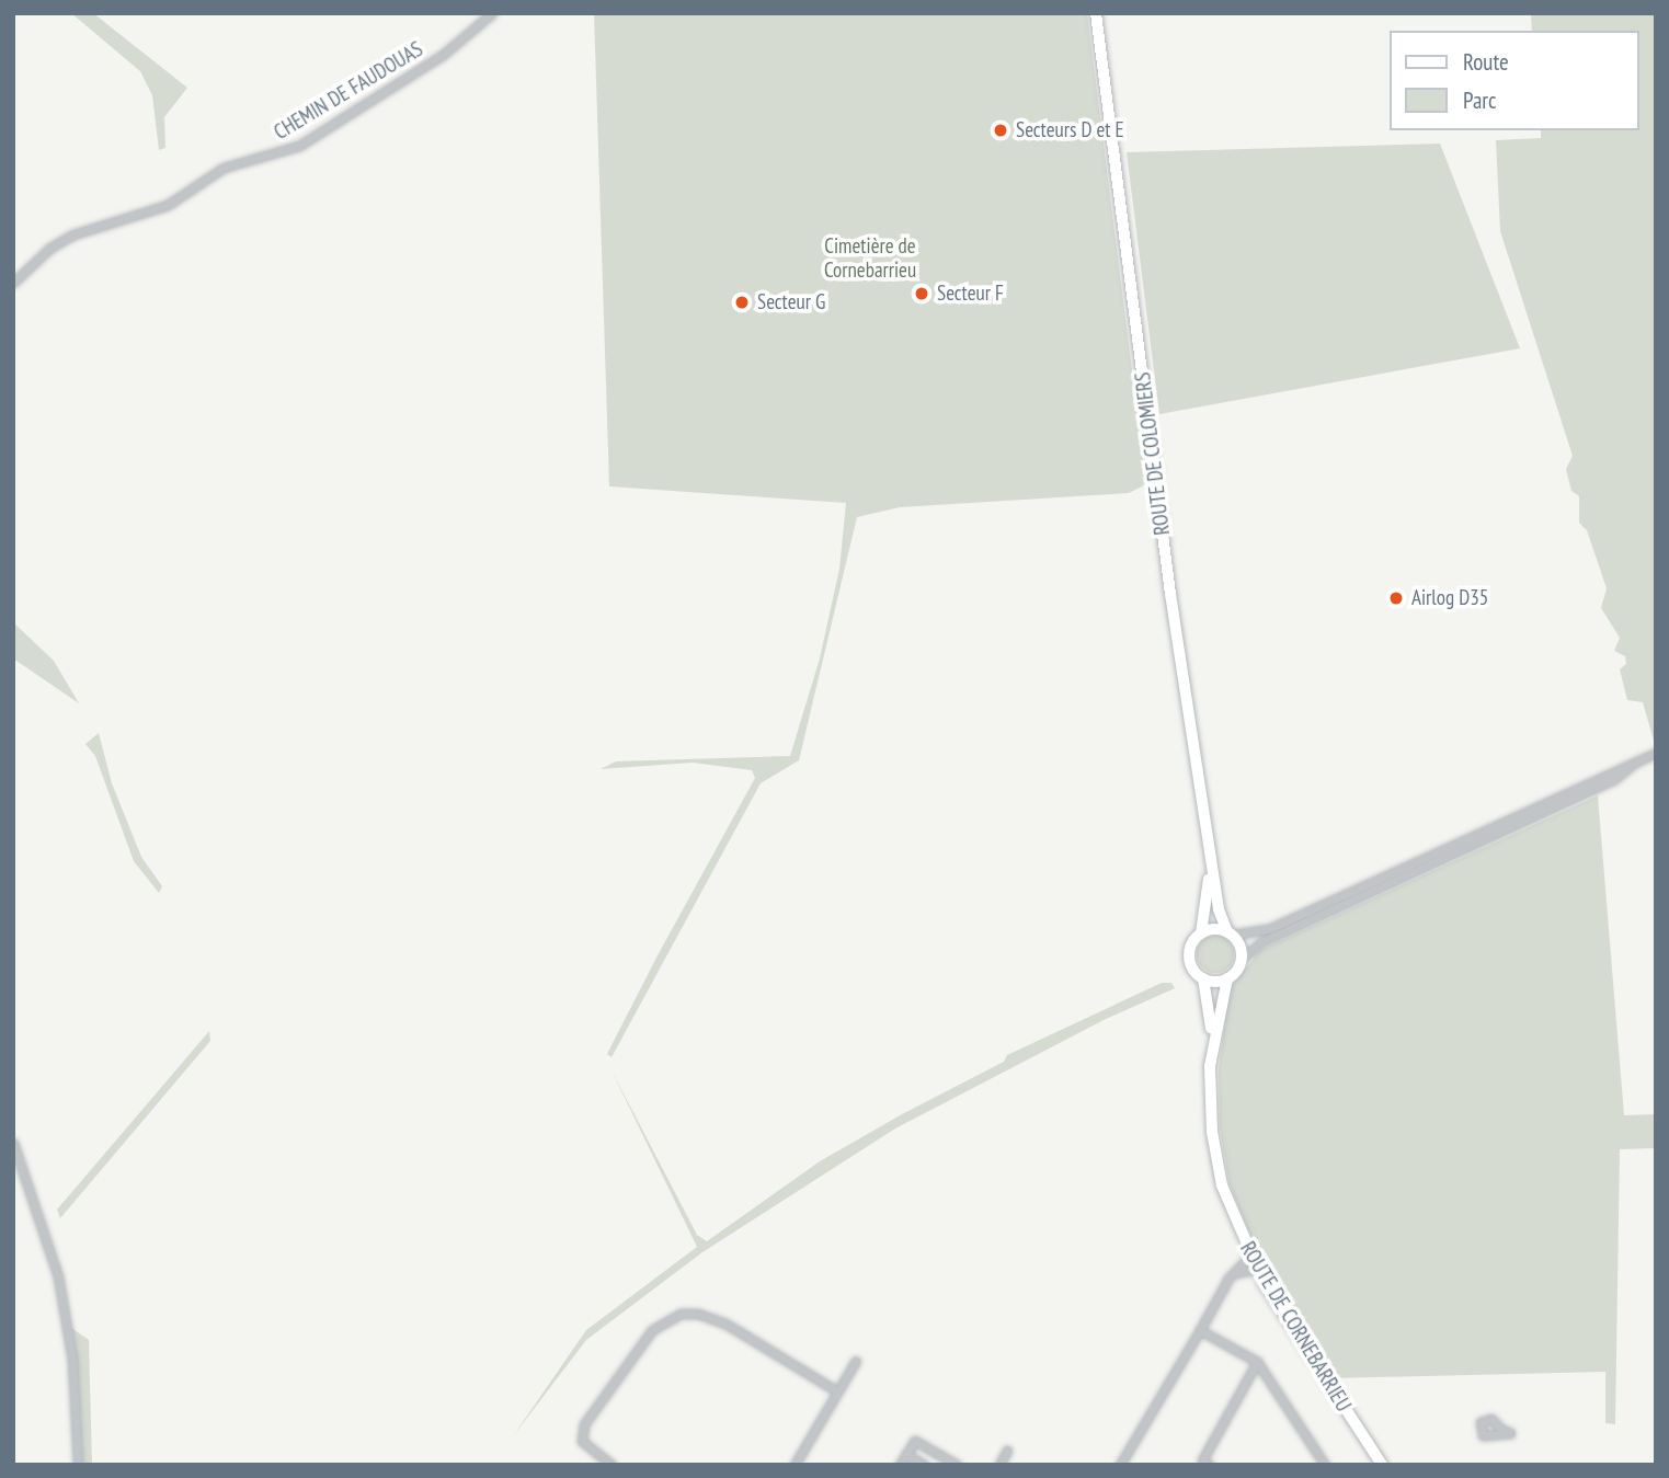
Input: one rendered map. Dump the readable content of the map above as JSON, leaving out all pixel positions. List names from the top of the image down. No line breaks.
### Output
{"streets":{"main road":["ROUTE DE COLOMIERS","ROUTE DE CORNEBARRIEU"],"street":["CHEMIN DE FAUDOUAS"]},"crossings":[["ROUTE DE COLOMIERS","ROUTE DE CORNEBARRIEU"]],"parks":["Cimetière de Cornebarrieu"],"places":["Secteurs D et E","Secteur F","Secteur G","Airlog D35"],"legend":["Route","Parc"]}
